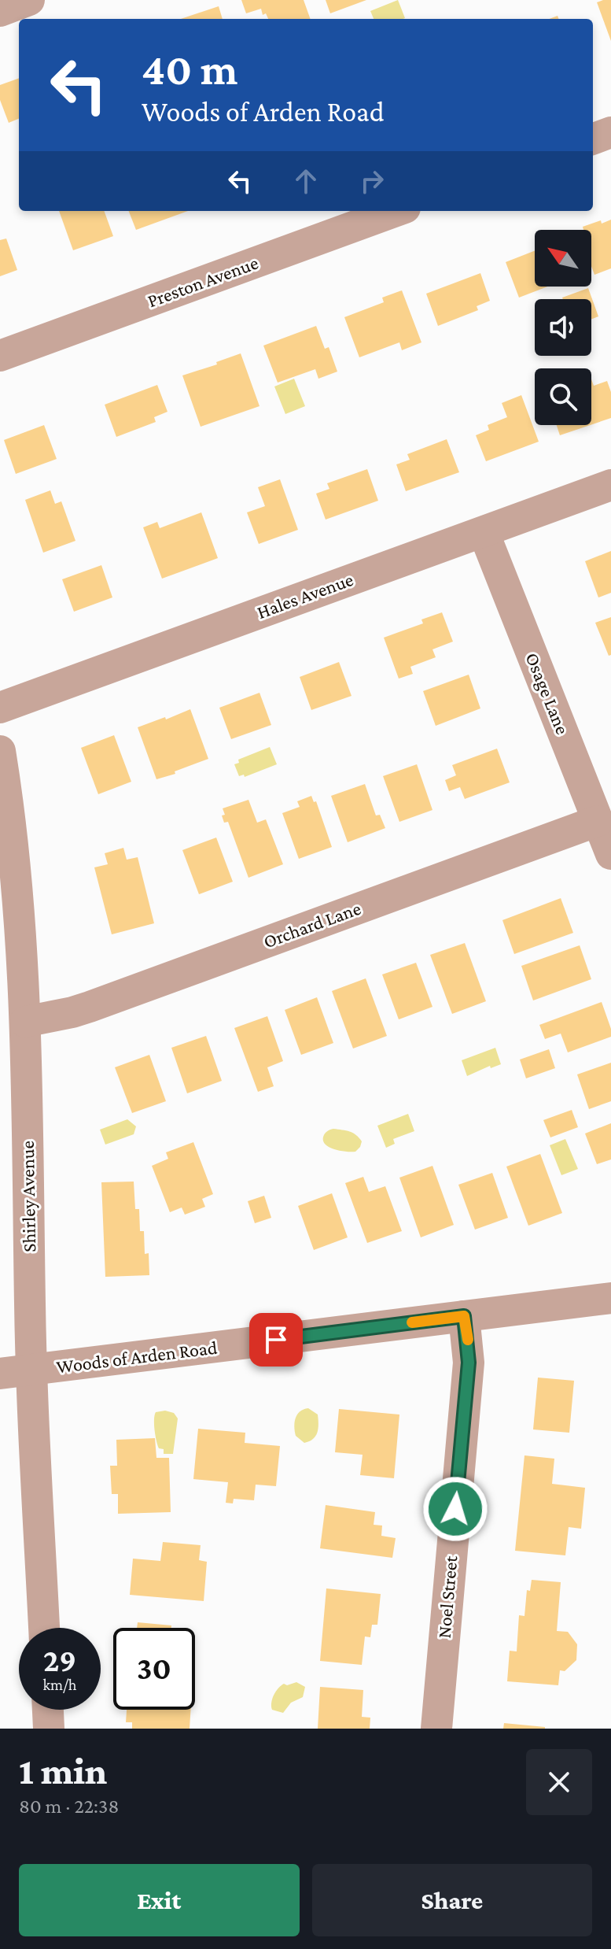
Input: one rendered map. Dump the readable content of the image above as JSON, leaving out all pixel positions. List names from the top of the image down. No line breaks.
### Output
{"streets":{"street":["Preston Avenue","Hales Avenue","Osage Lane","Orchard Lane","Shirley Avenue","Woods of Arden Road","Noel Street"]},"crossings":[["Hales Avenue","Osage Lane"],["Osage Lane","Orchard Lane"],["Orchard Lane","Shirley Avenue"],["Shirley Avenue","Woods of Arden Road"],["Woods of Arden Road","Noel Street"]],"north":"top left","page":{"turn":["40 m","Woods of Arden Road"],"speed":"29 km/h","limit":"30","heading":["1 min","80 m · 22:38"],"buttons":["Exit","Share"]}}
